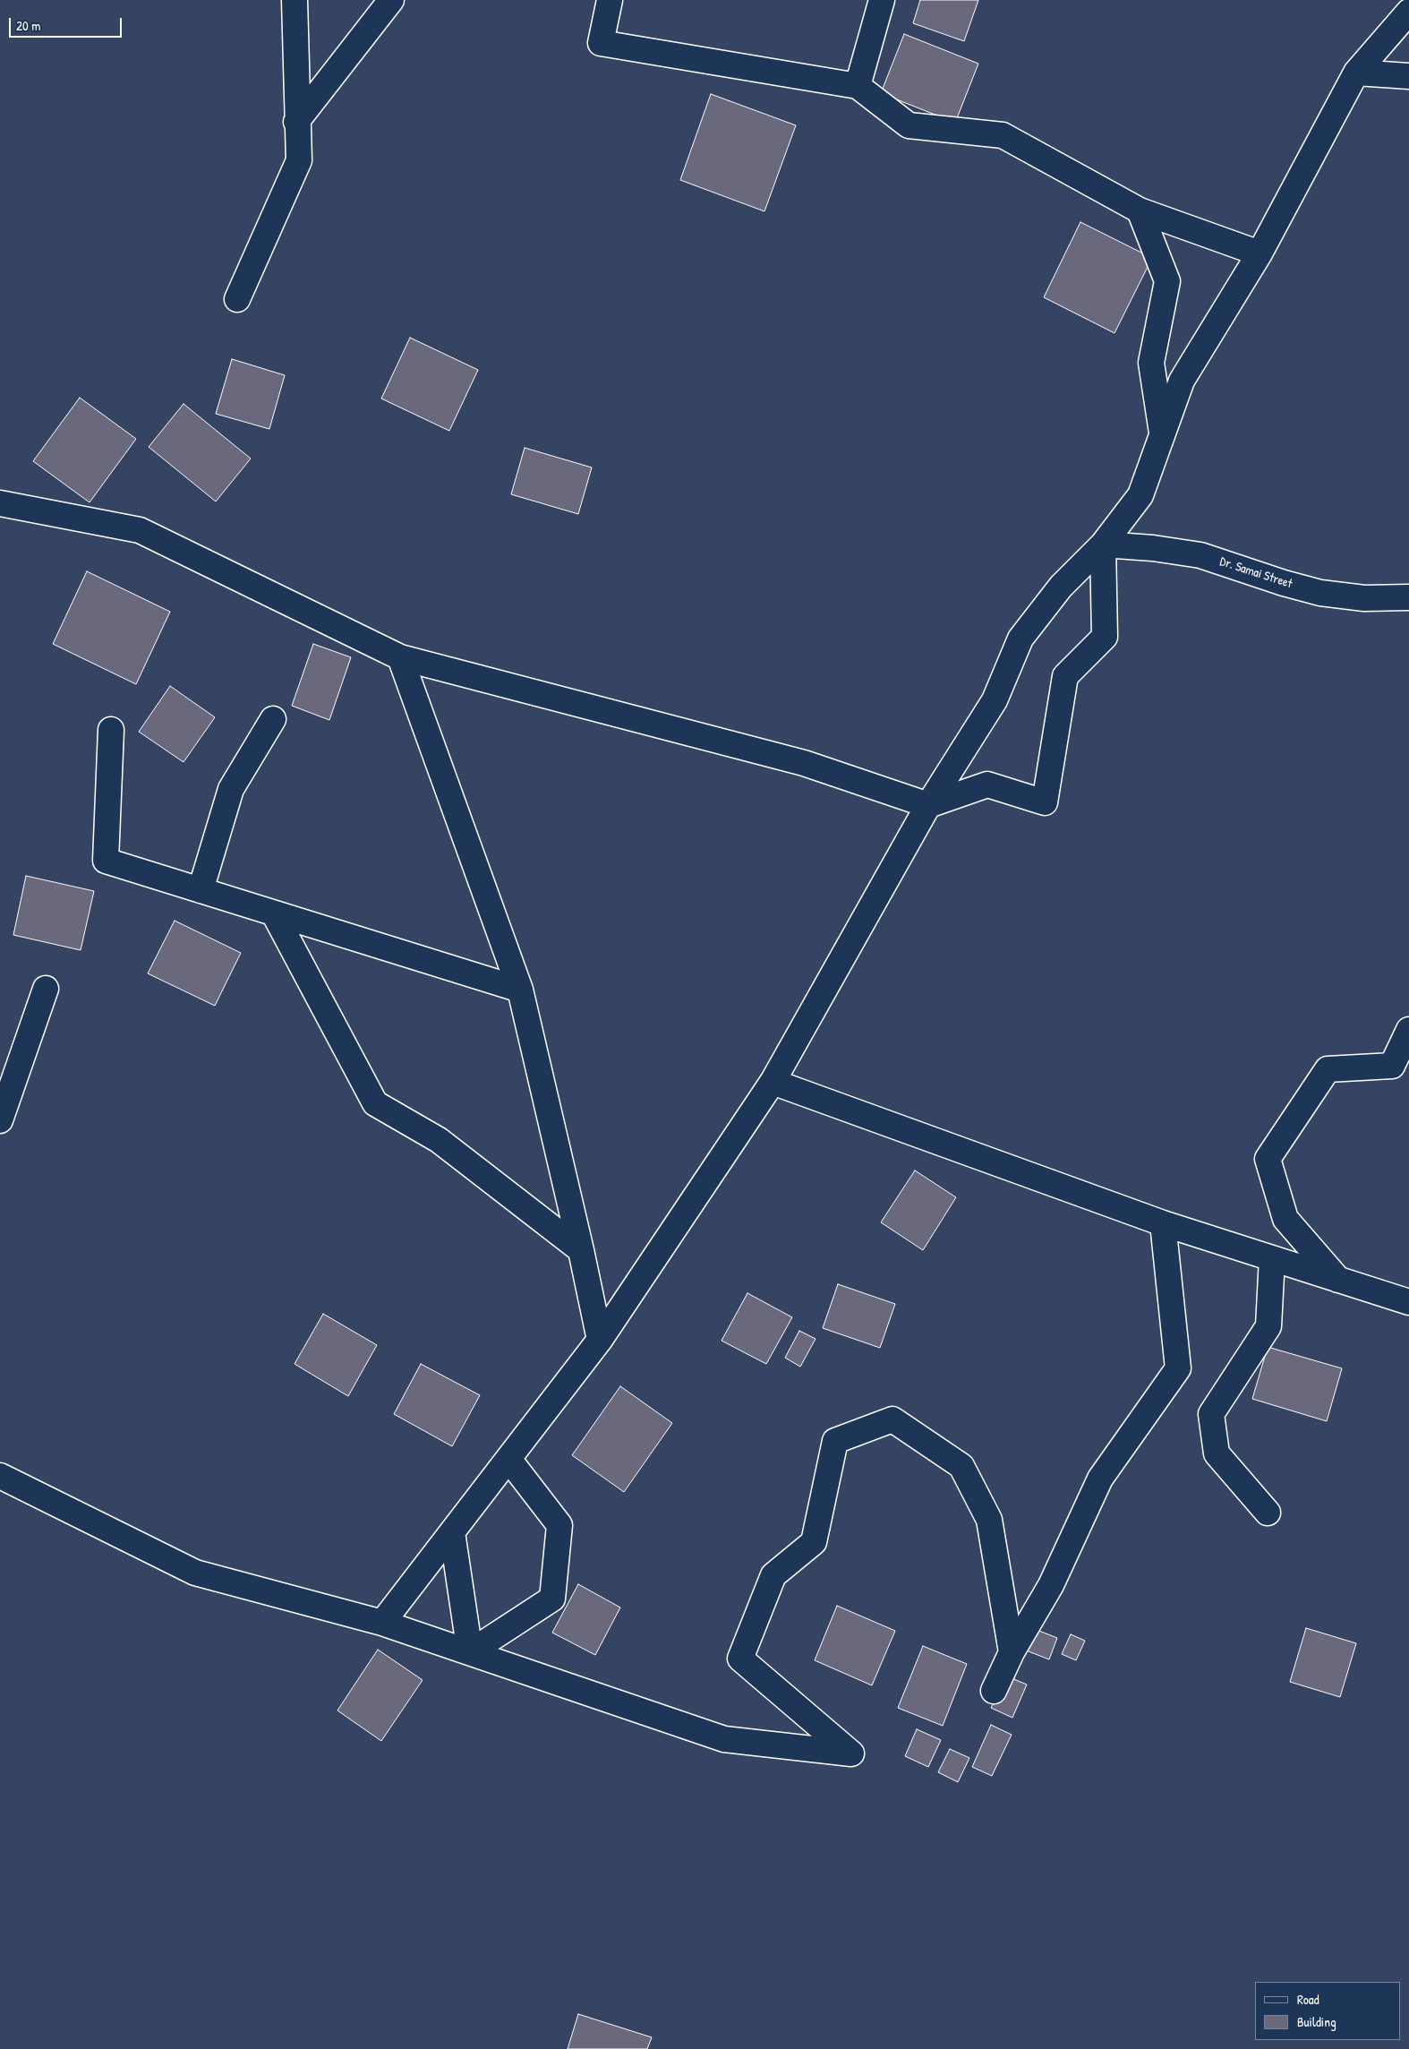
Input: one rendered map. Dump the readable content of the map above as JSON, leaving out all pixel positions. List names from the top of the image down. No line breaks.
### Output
{"streets":{"street":["Dr. Samai Street"]},"legend":["Road","Building"],"scale_bar":"20 m"}
